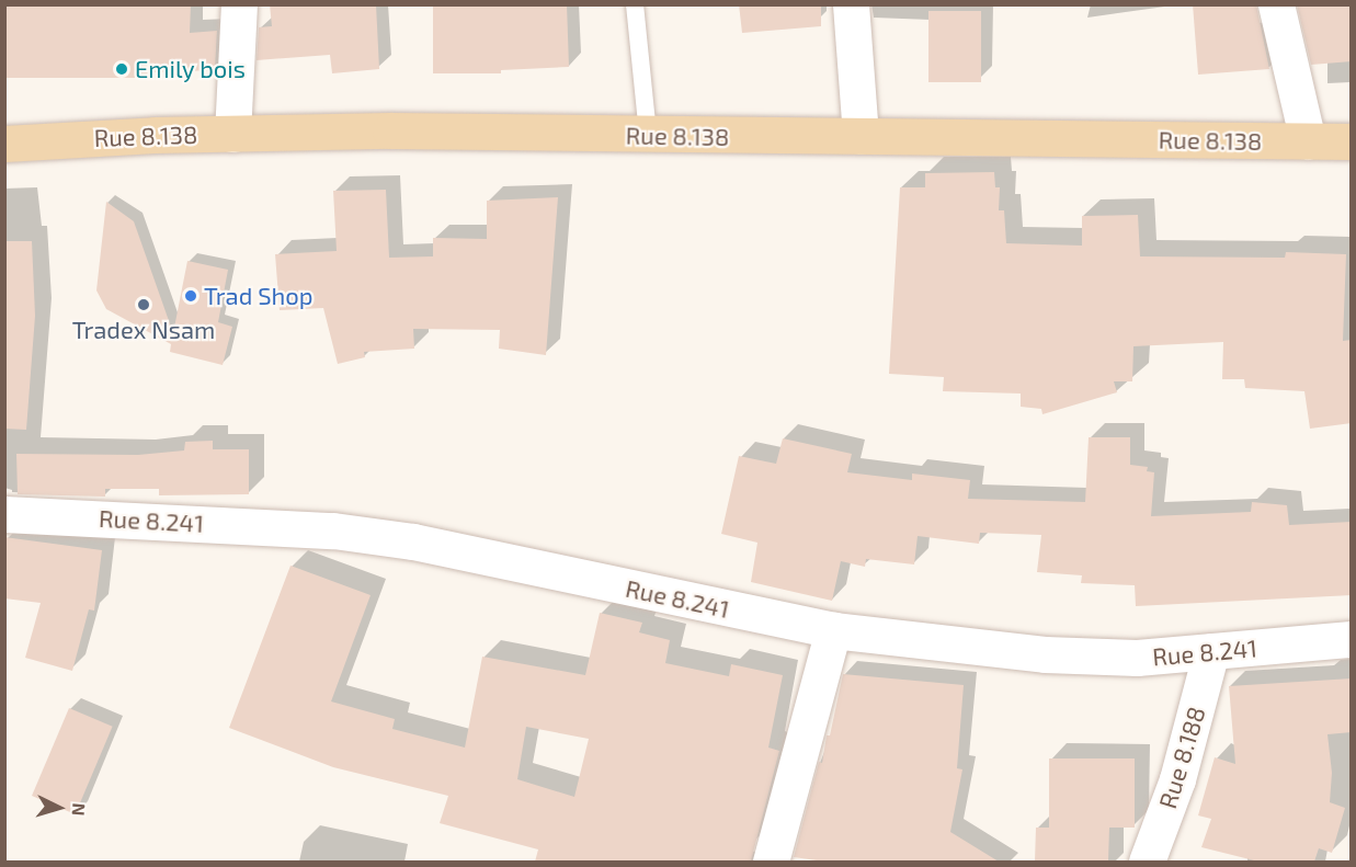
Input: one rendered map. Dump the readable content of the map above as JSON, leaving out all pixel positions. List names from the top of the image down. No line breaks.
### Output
{"streets":{"main road":["Rue 8.138"],"street":["Rue 8.241","Rue 8.188"]},"crossings":[["Rue 8.241","Rue 8.188"]],"places":["Emily bois","Trad Shop","Tradex Nsam"],"north":"right"}
